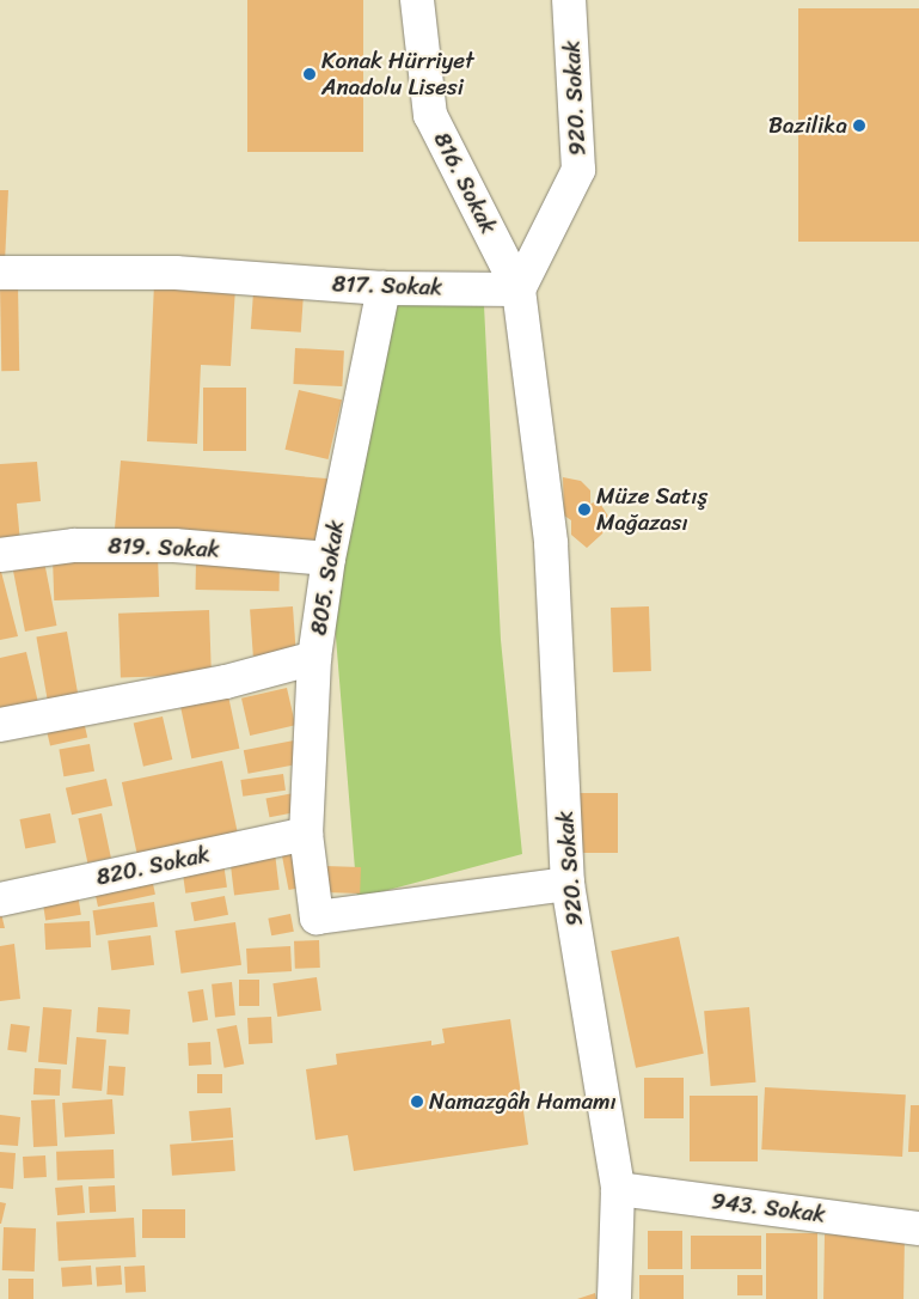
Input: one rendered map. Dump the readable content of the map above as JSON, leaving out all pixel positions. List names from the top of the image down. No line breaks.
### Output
{"streets":{"street":["920. Sokak","816. Sokak","817. Sokak","819. Sokak","805. Sokak","820. Sokak","943. Sokak"]},"crossings":[["920. Sokak","816. Sokak"],["920. Sokak","817. Sokak"],["920. Sokak","943. Sokak"],["816. Sokak","817. Sokak"],["817. Sokak","805. Sokak"],["819. Sokak","805. Sokak"]],"places":["Konak Hürriyet Anadolu Lisesi","Bazilika","Müze Satış Mağazası","Namazgâh Hamamı"]}
